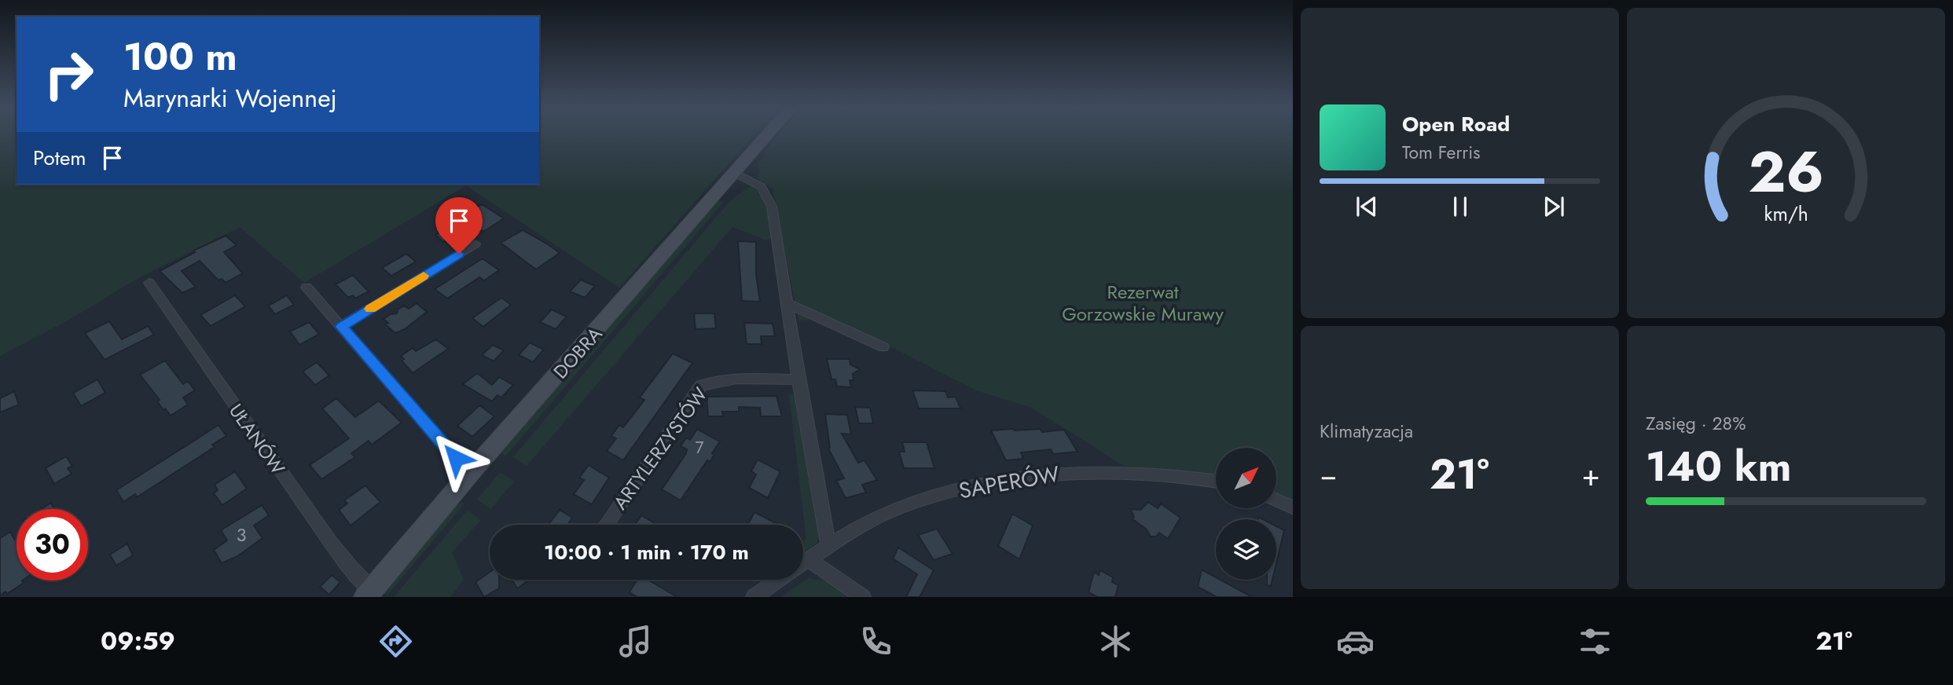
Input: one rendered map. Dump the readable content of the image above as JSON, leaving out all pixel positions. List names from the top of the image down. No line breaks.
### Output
{"streets":{"street":["DOBRA","UŁANÓW","ARTYLERZYSTÓW","SAPERÓW"]},"crossings":[["DOBRA","UŁANÓW"]],"parks":["Rezerwat Gorzowskie Murawy"],"house_numbers":["7","3"],"north":"top right","page":{"turn":["100 m","Marynarki Wojennej"],"song":["Open Road","Tom Ferris"],"then":"Potem","tile":["Klimatyzacja",["Zasięg · 28%","140 km"]],"heat":["−","21°","+"],"limit":"30","trip":"10:00 · 1 min · 170 m","tabs":["09:59","21°"],"gauge":["26","km/h"]}}
